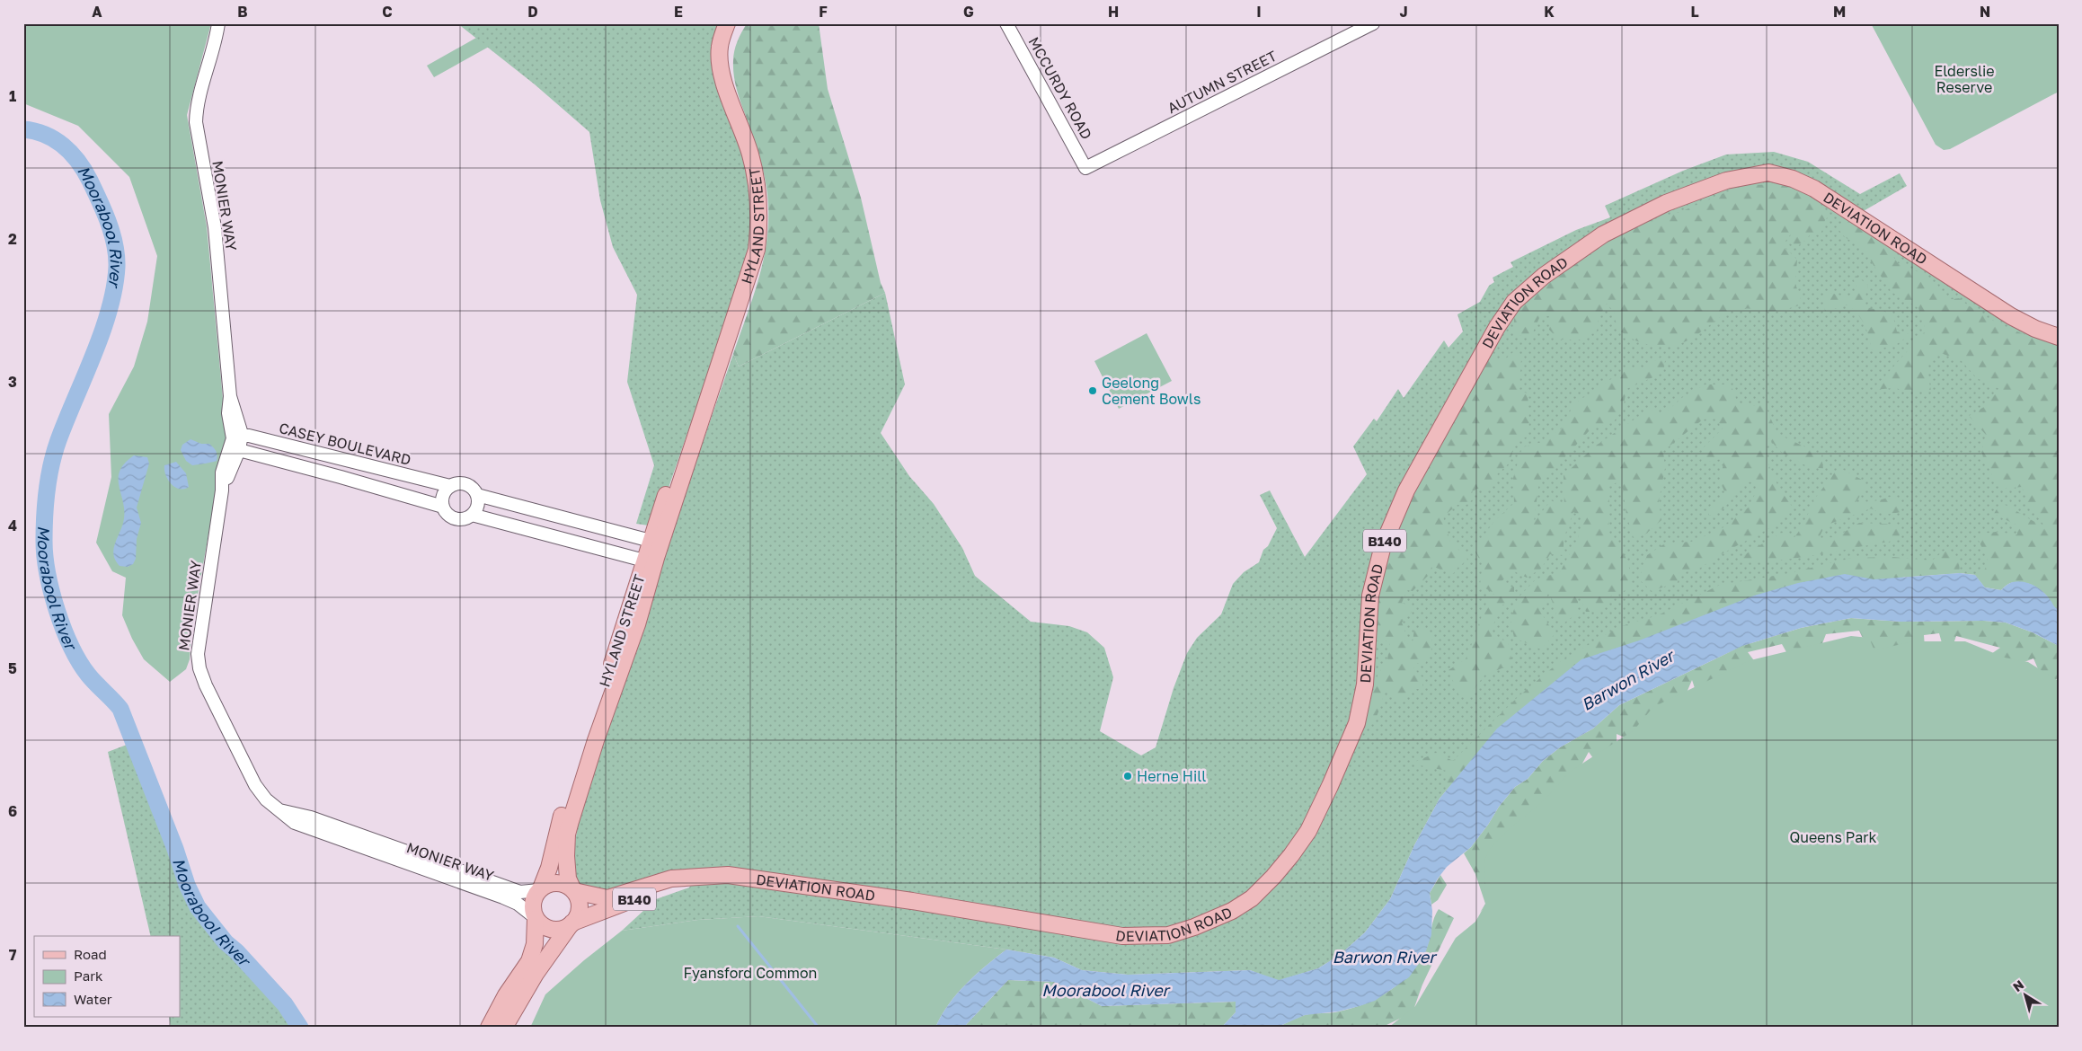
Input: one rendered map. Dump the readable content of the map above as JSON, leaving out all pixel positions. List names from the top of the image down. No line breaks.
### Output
{"streets":{"main road":["HYLAND STREET","DEVIATION ROAD","B140"],"street":["AUTUMN STREET","MCCURDY ROAD","MONIER WAY","CASEY BOULEVARD"]},"crossings":[["AUTUMN STREET","MCCURDY ROAD"],["MONIER WAY","HYLAND STREET"],["MONIER WAY","DEVIATION ROAD"],["MONIER WAY","CASEY BOULEVARD"],["MONIER WAY","B140"],["HYLAND STREET","DEVIATION ROAD"],["HYLAND STREET","B140"],["DEVIATION ROAD","B140"]],"water":["Moorabool River","Barwon River"],"parks":["Elderslie Reserve","Queens Park","Fyansford Common"],"places":["Geelong Cement Bowls","Herne Hill"],"legend":["Road","Park","Water"],"north":"top left","grid":{"columns":["A","B","C","D","E","F","G","H","I","J","K","L","M","N"],"rows":["1","2","3","4","5","6","7"]}}
